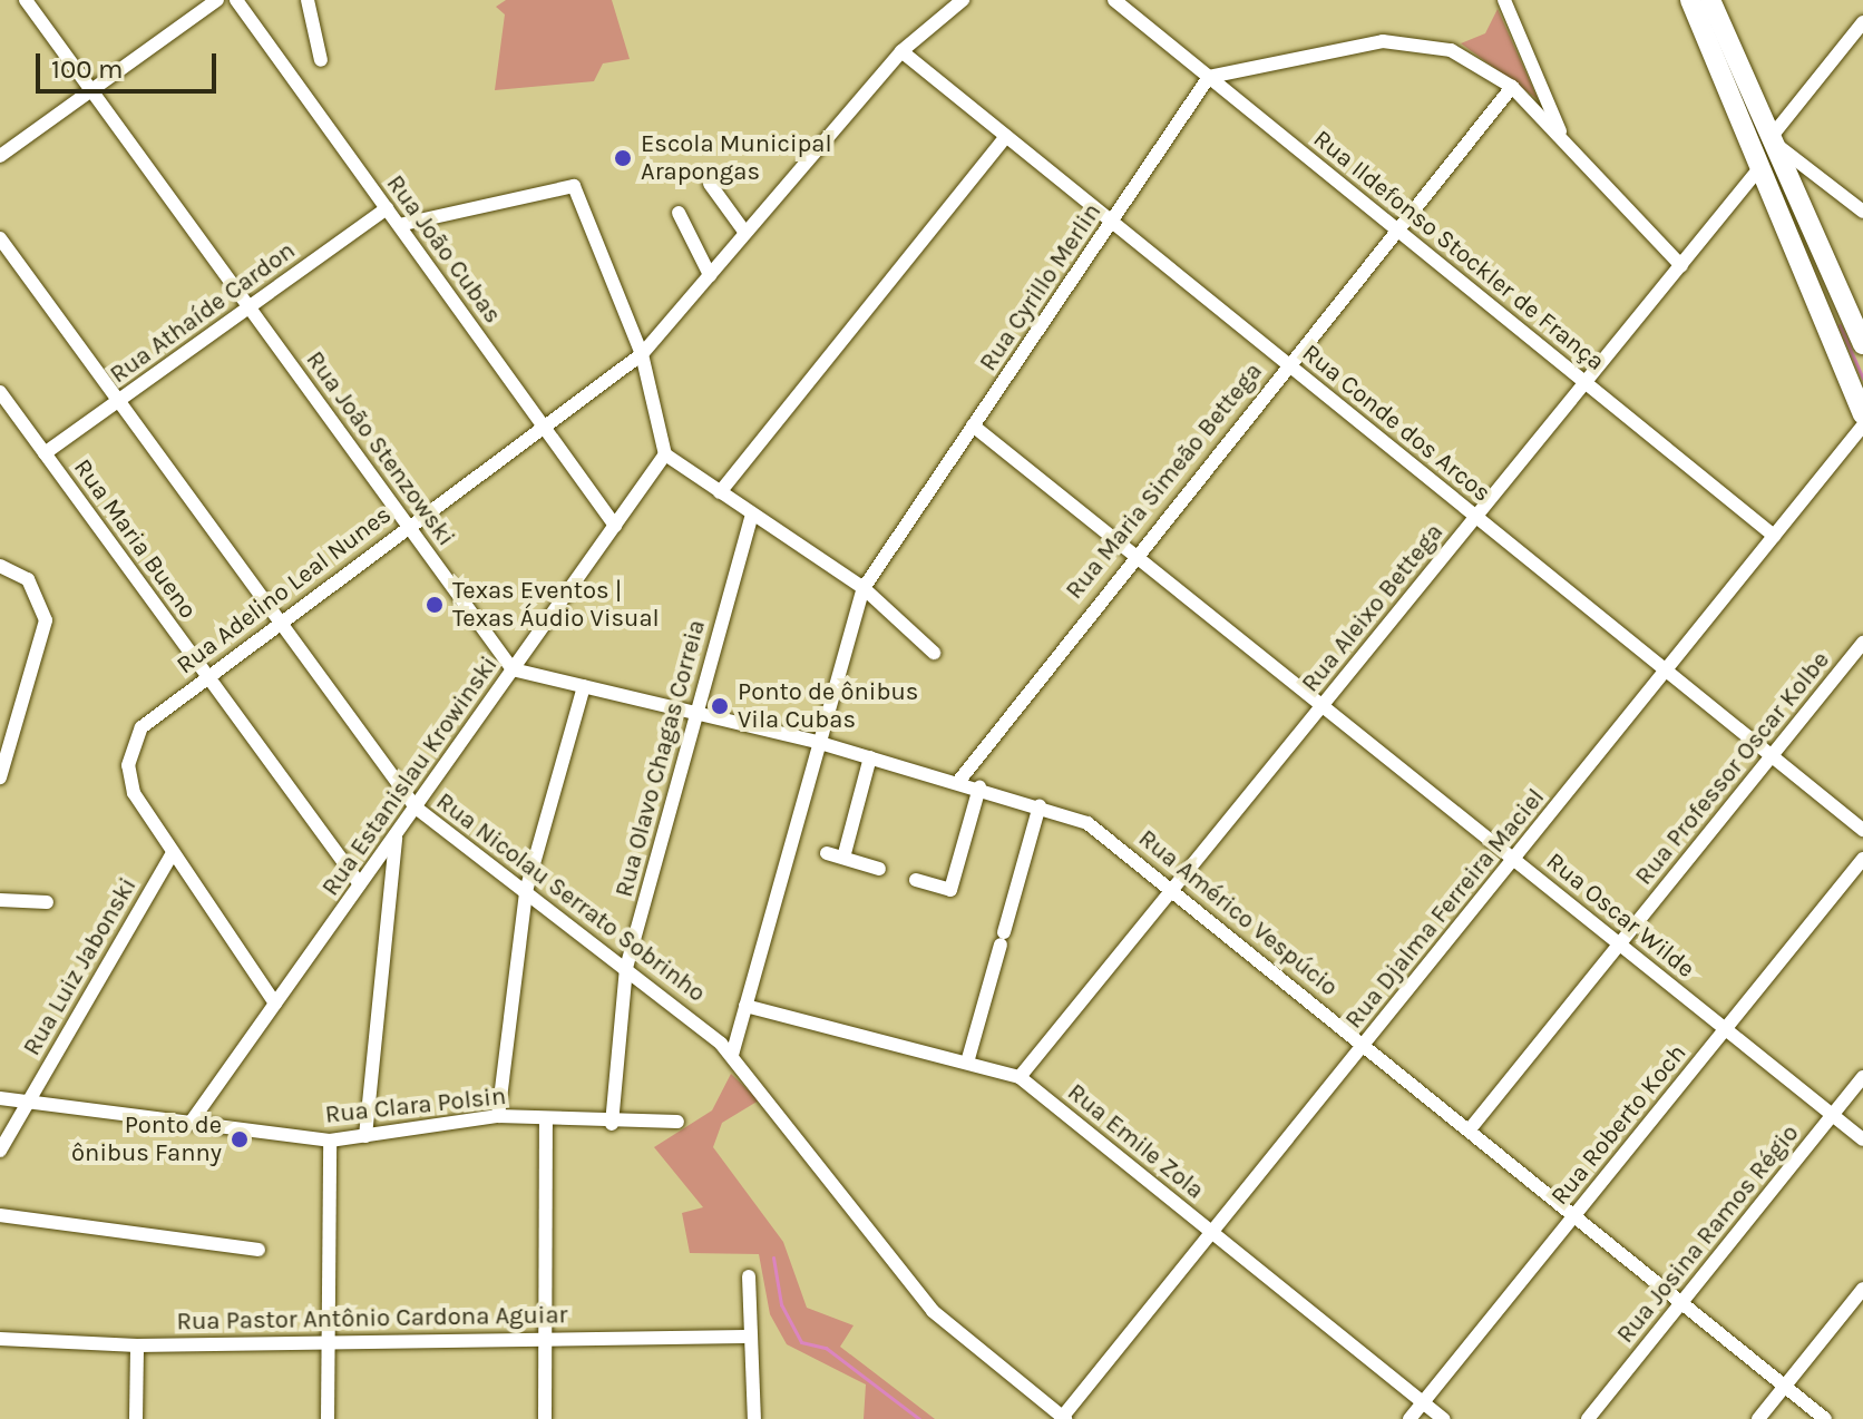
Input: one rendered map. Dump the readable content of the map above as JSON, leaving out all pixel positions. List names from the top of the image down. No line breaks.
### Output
{"streets":{"street":["Rua João Cubas","Rua Ildefonso Stockler de França","Rua Cyrillo Merlin","Rua Athaíde Cardon","Rua Conde dos Arcos","Rua João Stenzowski","Rua Maria Simeão Bettega","Rua Maria Bueno","Rua Adelino Leal Nunes","Rua Aleixo Bettega","Rua Olavo Chagas Correia","Rua Professor Oscar Kolbe","Rua Estanislau Krowinski","Rua Nicolau Serrato Sobrinho","Rua Djalma Ferreira Maciel","Rua Américo Vespúcio","Rua Oscar Wilde","Rua Luiz Jabonski","Rua Clara Polsin","Rua Roberto Koch","Rua Emile Zola","Rua Josina Ramos Régio","Rua Pastor Antônio Cardona Aguiar"]},"crossings":[["Rua João Cubas","Rua Athaíde Cardon"],["Rua João Cubas","Rua Adelino Leal Nunes"],["Rua João Cubas","Rua Estanislau Krowinski"],["Rua Ildefonso Stockler de França","Rua Cyrillo Merlin"],["Rua Ildefonso Stockler de França","Rua Maria Simeão Bettega"],["Rua Ildefonso Stockler de França","Rua Aleixo Bettega"],["Rua Ildefonso Stockler de França","Rua Djalma Ferreira Maciel"],["Rua Cyrillo Merlin","Rua Conde dos Arcos"],["Rua Cyrillo Merlin","Rua Nicolau Serrato Sobrinho"],["Rua Cyrillo Merlin","Rua Américo Vespúcio"],["Rua Cyrillo Merlin","Rua Oscar Wilde"],["Rua Cyrillo Merlin","Rua Emile Zola"],["Rua Athaíde Cardon","Rua João Stenzowski"],["Rua Athaíde Cardon","Rua Maria Bueno"],["Rua Athaíde Cardon","Rua Nicolau Serrato Sobrinho"],["Rua Conde dos Arcos","Rua Maria Simeão Bettega"],["Rua Conde dos Arcos","Rua Adelino Leal Nunes"],["Rua Conde dos Arcos","Rua Aleixo Bettega"],["Rua Conde dos Arcos","Rua Professor Oscar Kolbe"],["Rua Conde dos Arcos","Rua Djalma Ferreira Maciel"],["Rua João Stenzowski","Rua Adelino Leal Nunes"],["Rua João Stenzowski","Rua Estanislau Krowinski"],["Rua Maria Simeão Bettega","Rua Américo Vespúcio"],["Rua Maria Simeão Bettega","Rua Oscar Wilde"],["Rua Maria Bueno","Rua Adelino Leal Nunes"],["Rua Maria Bueno","Rua Estanislau Krowinski"],["Rua Adelino Leal Nunes","Rua Nicolau Serrato Sobrinho"],["Rua Adelino Leal Nunes","Rua Luiz Jabonski"],["Rua Aleixo Bettega","Rua Américo Vespúcio"],["Rua Aleixo Bettega","Rua Oscar Wilde"],["Rua Aleixo Bettega","Rua Emile Zola"],["Rua Olavo Chagas Correia","Rua Nicolau Serrato Sobrinho"],["Rua Olavo Chagas Correia","Rua Clara Polsin"],["Rua Professor Oscar Kolbe","Rua Américo Vespúcio"],["Rua Professor Oscar Kolbe","Rua Oscar Wilde"],["Rua Estanislau Krowinski","Rua Nicolau Serrato Sobrinho"],["Rua Estanislau Krowinski","Rua Clara Polsin"],["Rua Nicolau Serrato Sobrinho","Rua Djalma Ferreira Maciel"],["Rua Djalma Ferreira Maciel","Rua Américo Vespúcio"],["Rua Djalma Ferreira Maciel","Rua Oscar Wilde"],["Rua Djalma Ferreira Maciel","Rua Emile Zola"],["Rua Américo Vespúcio","Rua Roberto Koch"],["Rua Américo Vespúcio","Rua Josina Ramos Régio"],["Rua Oscar Wilde","Rua Roberto Koch"],["Rua Oscar Wilde","Rua Josina Ramos Régio"],["Rua Luiz Jabonski","Rua Clara Polsin"],["Rua Roberto Koch","Rua Emile Zola"]],"places":["Escola Municipal Arapongas","Texas Eventos | Texas Áudio Visual","Ponto de ônibus Vila Cubas","Ponto de ônibus Fanny"],"scale_bar":"100 m"}
